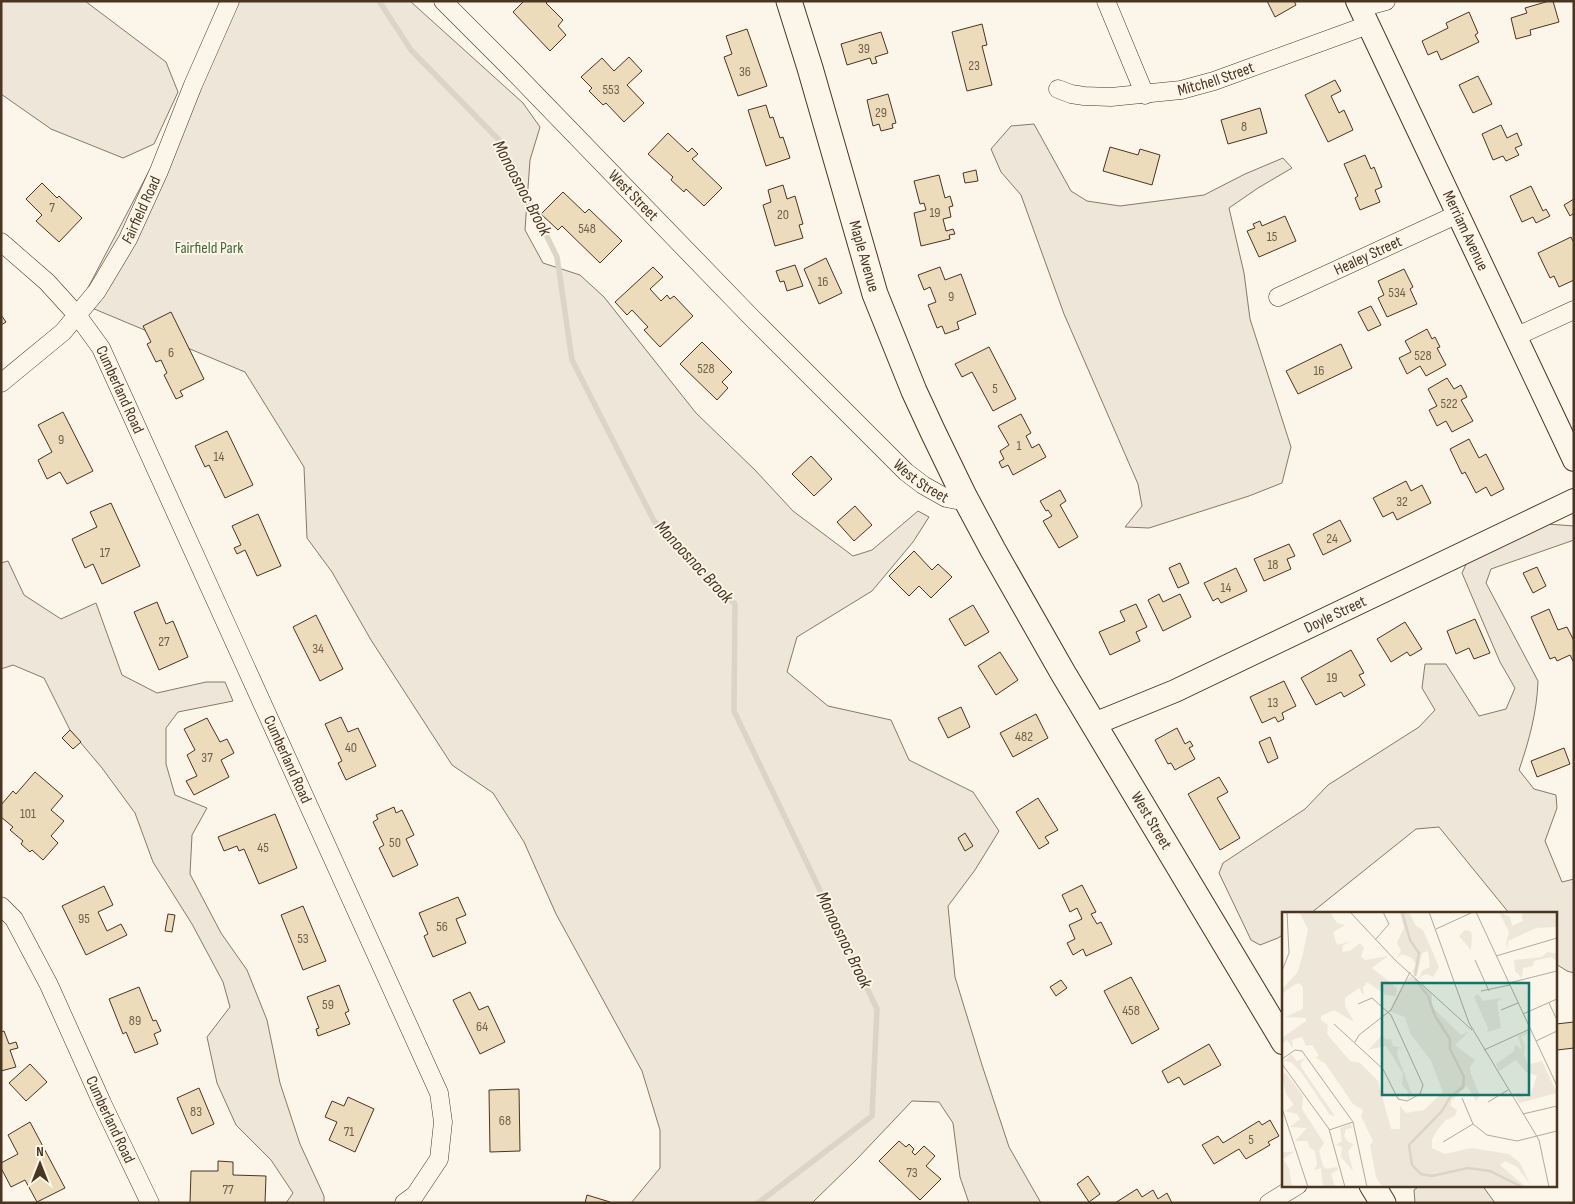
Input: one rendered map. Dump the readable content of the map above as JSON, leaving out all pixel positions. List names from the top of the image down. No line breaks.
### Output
{"streets":{"main road":["West Street","Maple Avenue"],"street":["Mitchell Street","Fairfield Road","Merriam Avenue","Healey Street","Cumberland Road","Doyle Street"]},"crossings":[["Mitchell Street","Merriam Avenue"],["West Street","Maple Avenue"],["West Street","Doyle Street"],["Fairfield Road","Cumberland Road"],["Merriam Avenue","Healey Street"]],"water":["Monoosnoc Brook"],"parks":["Fairfield Park"],"house_numbers":["39","23","36","553","29","8","7","19","20","548","15","16","534","9","6","528","528","16","5","522","9","1","14","32","24","17","18","14","27","34","19","13","482","40","37","101","50","45","95","56","53","59","458","89","64","83","68","71","5","73","77"],"north":"top"}
